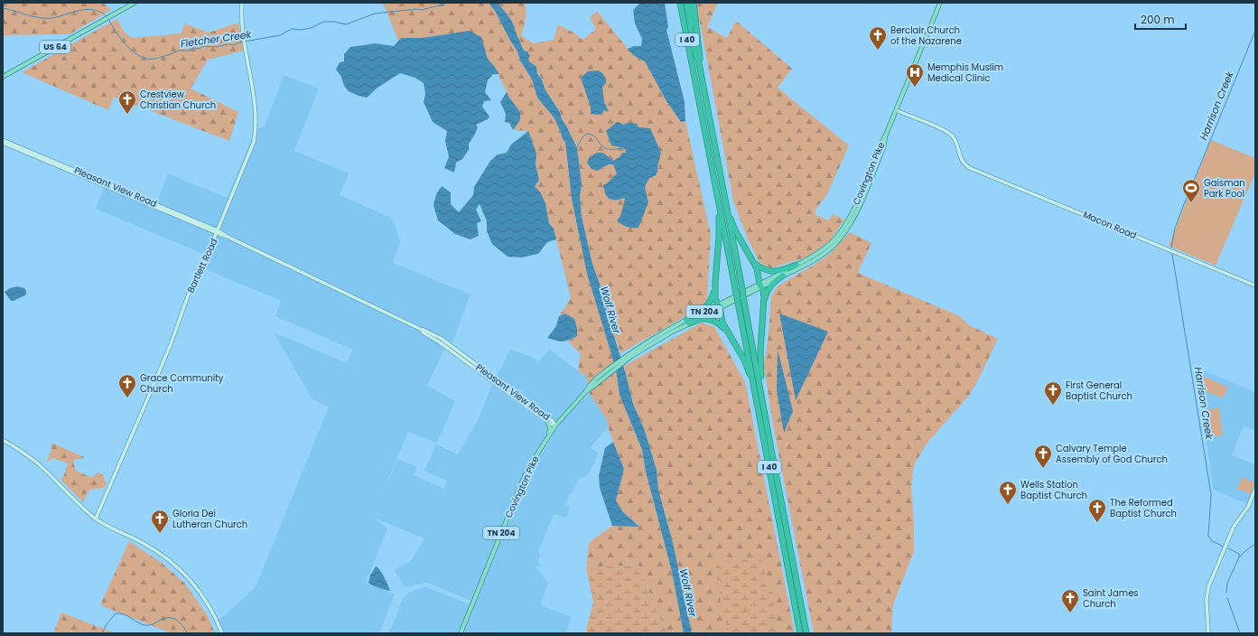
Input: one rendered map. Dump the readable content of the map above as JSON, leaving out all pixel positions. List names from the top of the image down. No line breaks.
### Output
{"streets":{"highway":["I 40"],"main road":["US 64","Covington Pike","Pleasant View Road","Macon Road","Bartlett Road","TN 204"]},"crossings":[["Covington Pike","Pleasant View Road"],["Pleasant View Road","Bartlett Road"]],"water":["Fletcher Creek","Harrison Creek","Wolf River"],"places":{"church":["Berclair Church of the Nazarene","Crestview Christian Church","Grace Community Church","First General Baptist Church","Calvary Temple Assembly of God Church","Wells Station Baptist Church","The Reformed Baptist Church","Gloria Dei Lutheran Church","Saint James Church"],"hospital":["Memphis Muslim Medical Clinic"],"sports":["Gaisman Park Pool"]},"scale_bar":"200 m"}
